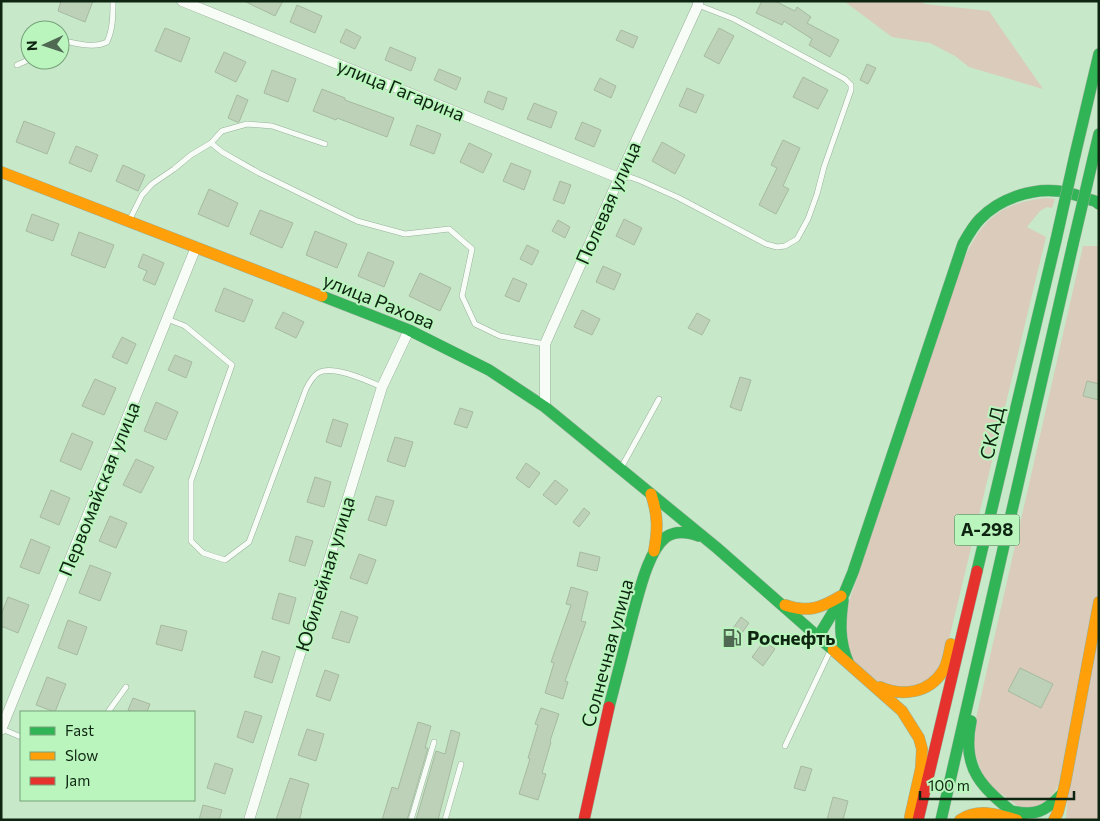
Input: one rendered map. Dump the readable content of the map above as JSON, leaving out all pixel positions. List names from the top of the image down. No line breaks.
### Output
{"streets":{"main road":["улица Рахова","СКАД","А-298","Солнечная улица"],"street":["улица Гагарина","Полевая улица","Первомайская улица","Юбилейная улица"]},"crossings":[["улица Гагарина","Полевая улица"],["Полевая улица","улица Рахова"],["улица Рахова","Первомайская улица"],["улица Рахова","Юбилейная улица"],["улица Рахова","Солнечная улица"]],"places":{"fuel station":["Роснефть"]},"legend":["Fast","Slow","Jam"],"scale_bar":"100 m","north":"left"}
